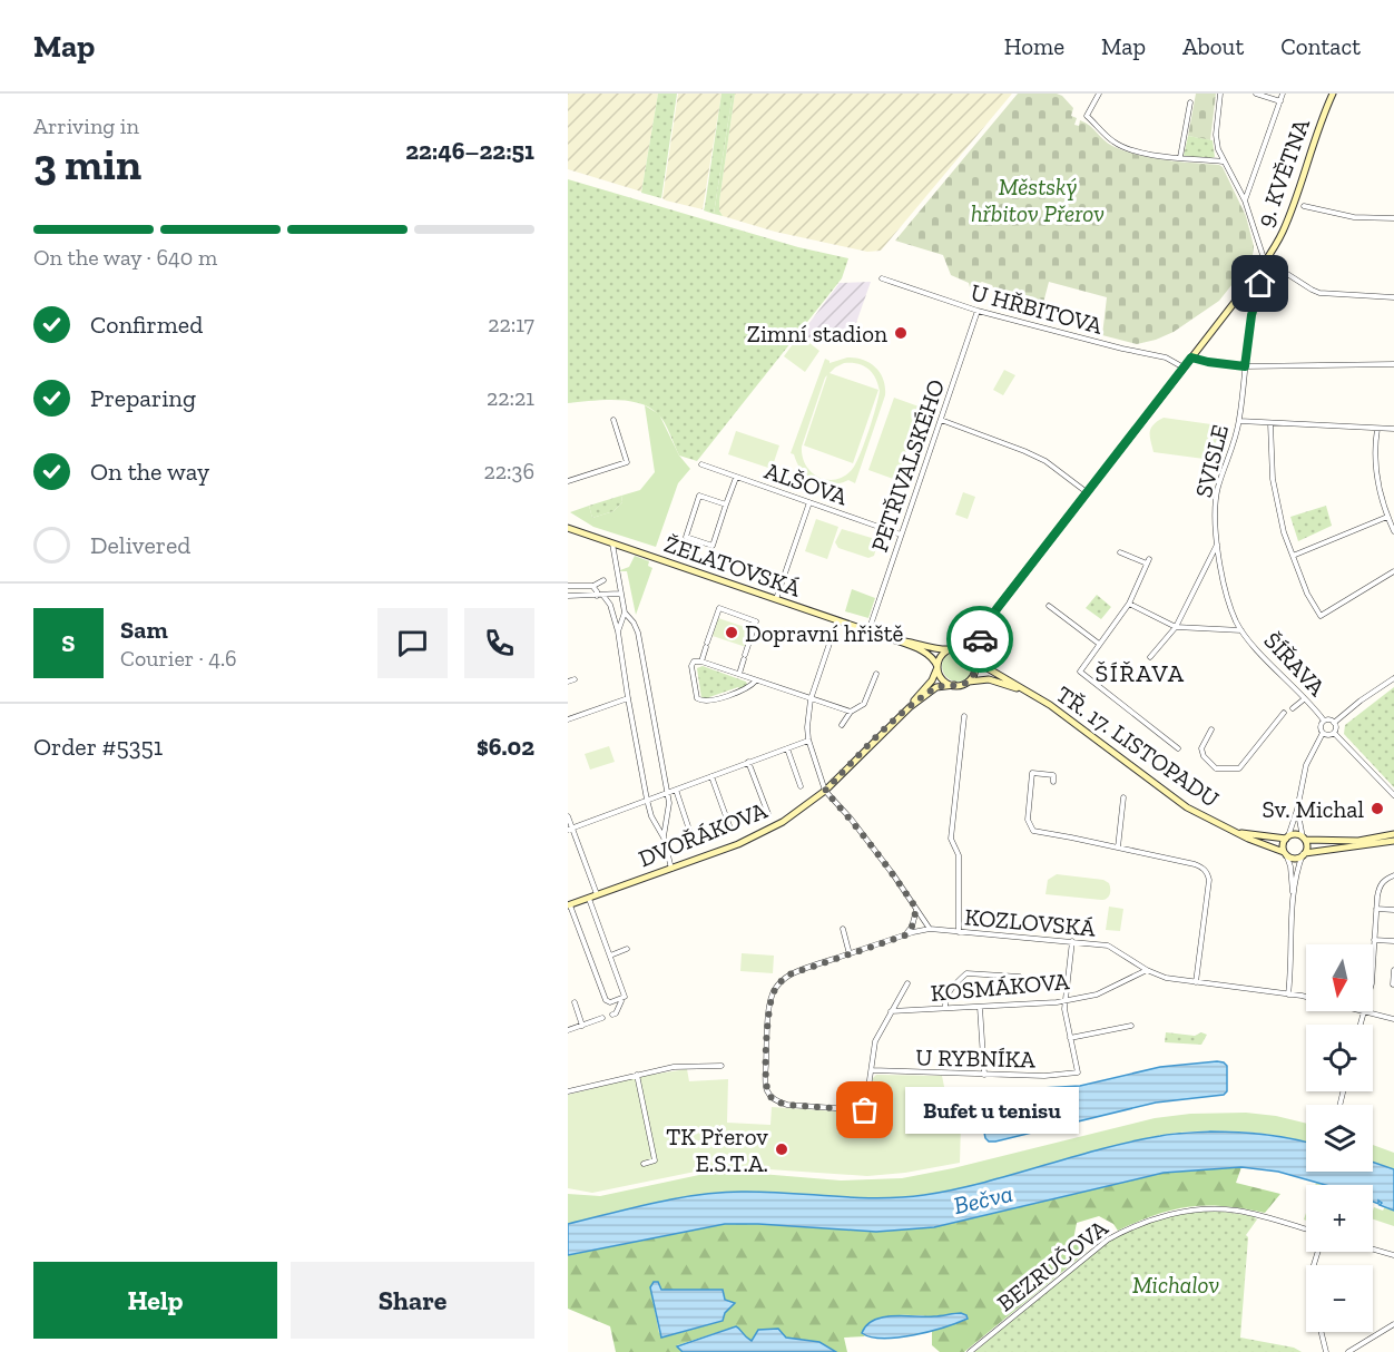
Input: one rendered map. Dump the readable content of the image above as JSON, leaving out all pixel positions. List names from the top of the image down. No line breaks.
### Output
{"streets":{"main road":["9. KVĚTNA","ŽELATOVSKÁ","TŘ. 17. LISTOPADU","DVOŘÁKOVA"],"street":["U HŘBITOVA","SVISLE","PETŘIVALSKÉHO","ALŠOVA","ŠÍŘAVA","KOZLOVSKÁ","KOSMÁKOVA","U RYBNÍKA","BEZRUČOVA"]},"crossings":[["9. KVĚTNA","U HŘBITOVA"],["U HŘBITOVA","PETŘIVALSKÉHO"],["SVISLE","ŠÍŘAVA"],["PETŘIVALSKÉHO","ALŠOVA"],["PETŘIVALSKÉHO","ŽELATOVSKÁ"],["ALŠOVA","ŽELATOVSKÁ"],["ŽELATOVSKÁ","TŘ. 17. LISTOPADU"],["ŽELATOVSKÁ","DVOŘÁKOVA"],["TŘ. 17. LISTOPADU","DVOŘÁKOVA"],["KOZLOVSKÁ","KOSMÁKOVA"],["KOSMÁKOVA","U RYBNÍKA"]],"districts":["ŠÍŘAVA"],"water":["Bečva"],"parks":["Městský hřbitov Přerov","Michalov"],"places":["Zimní stadion","Dopravní hřiště","Sv. Michal","Bufet u tenisu","TK Přerov E.S.T.A."],"north":"bottom","page":{"header":"Map","nav":["Home","Map","About","Contact"],"heading":["3 min","Arriving in","22:46–22:51"],"panel":["Sam","Courier · 4.6","Order #5351","$6.02"],"bar":"On the way · 640 m","list":[["Confirmed","22:17"],["Preparing","22:21"],["On the way","22:36"],"Delivered"],"round":"S","map_buttons":["+","−"],"bubble":"Bufet u tenisu","buttons":["Help","Share"]}}
